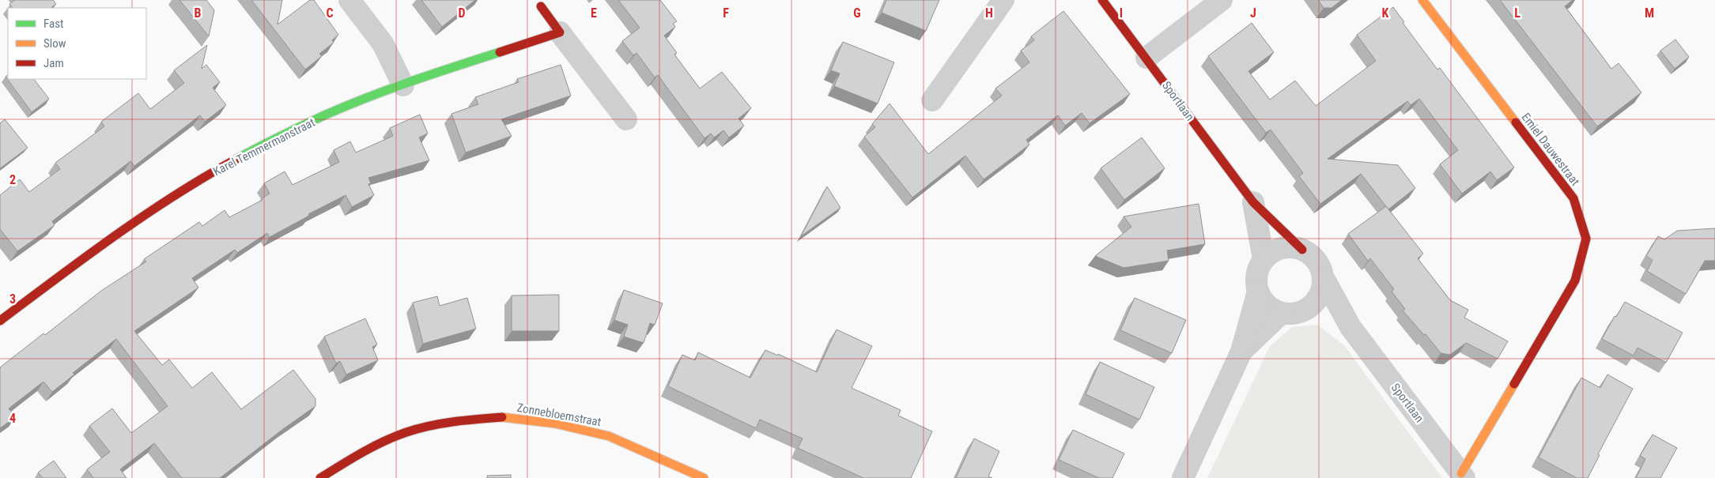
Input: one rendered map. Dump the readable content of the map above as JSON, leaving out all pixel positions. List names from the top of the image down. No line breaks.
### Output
{"streets":{"street":["Sportlaan","Karel Temmermanstraat","Emiel Dauwestraat","Zonnebloemstraat"]},"crossings":[["Sportlaan","Emiel Dauwestraat"]],"legend":["Fast","Slow","Jam"],"grid":{"columns":["B","C","D","E","F","G","H","I","J","K","L","M"],"rows":["2","3","4"]}}
